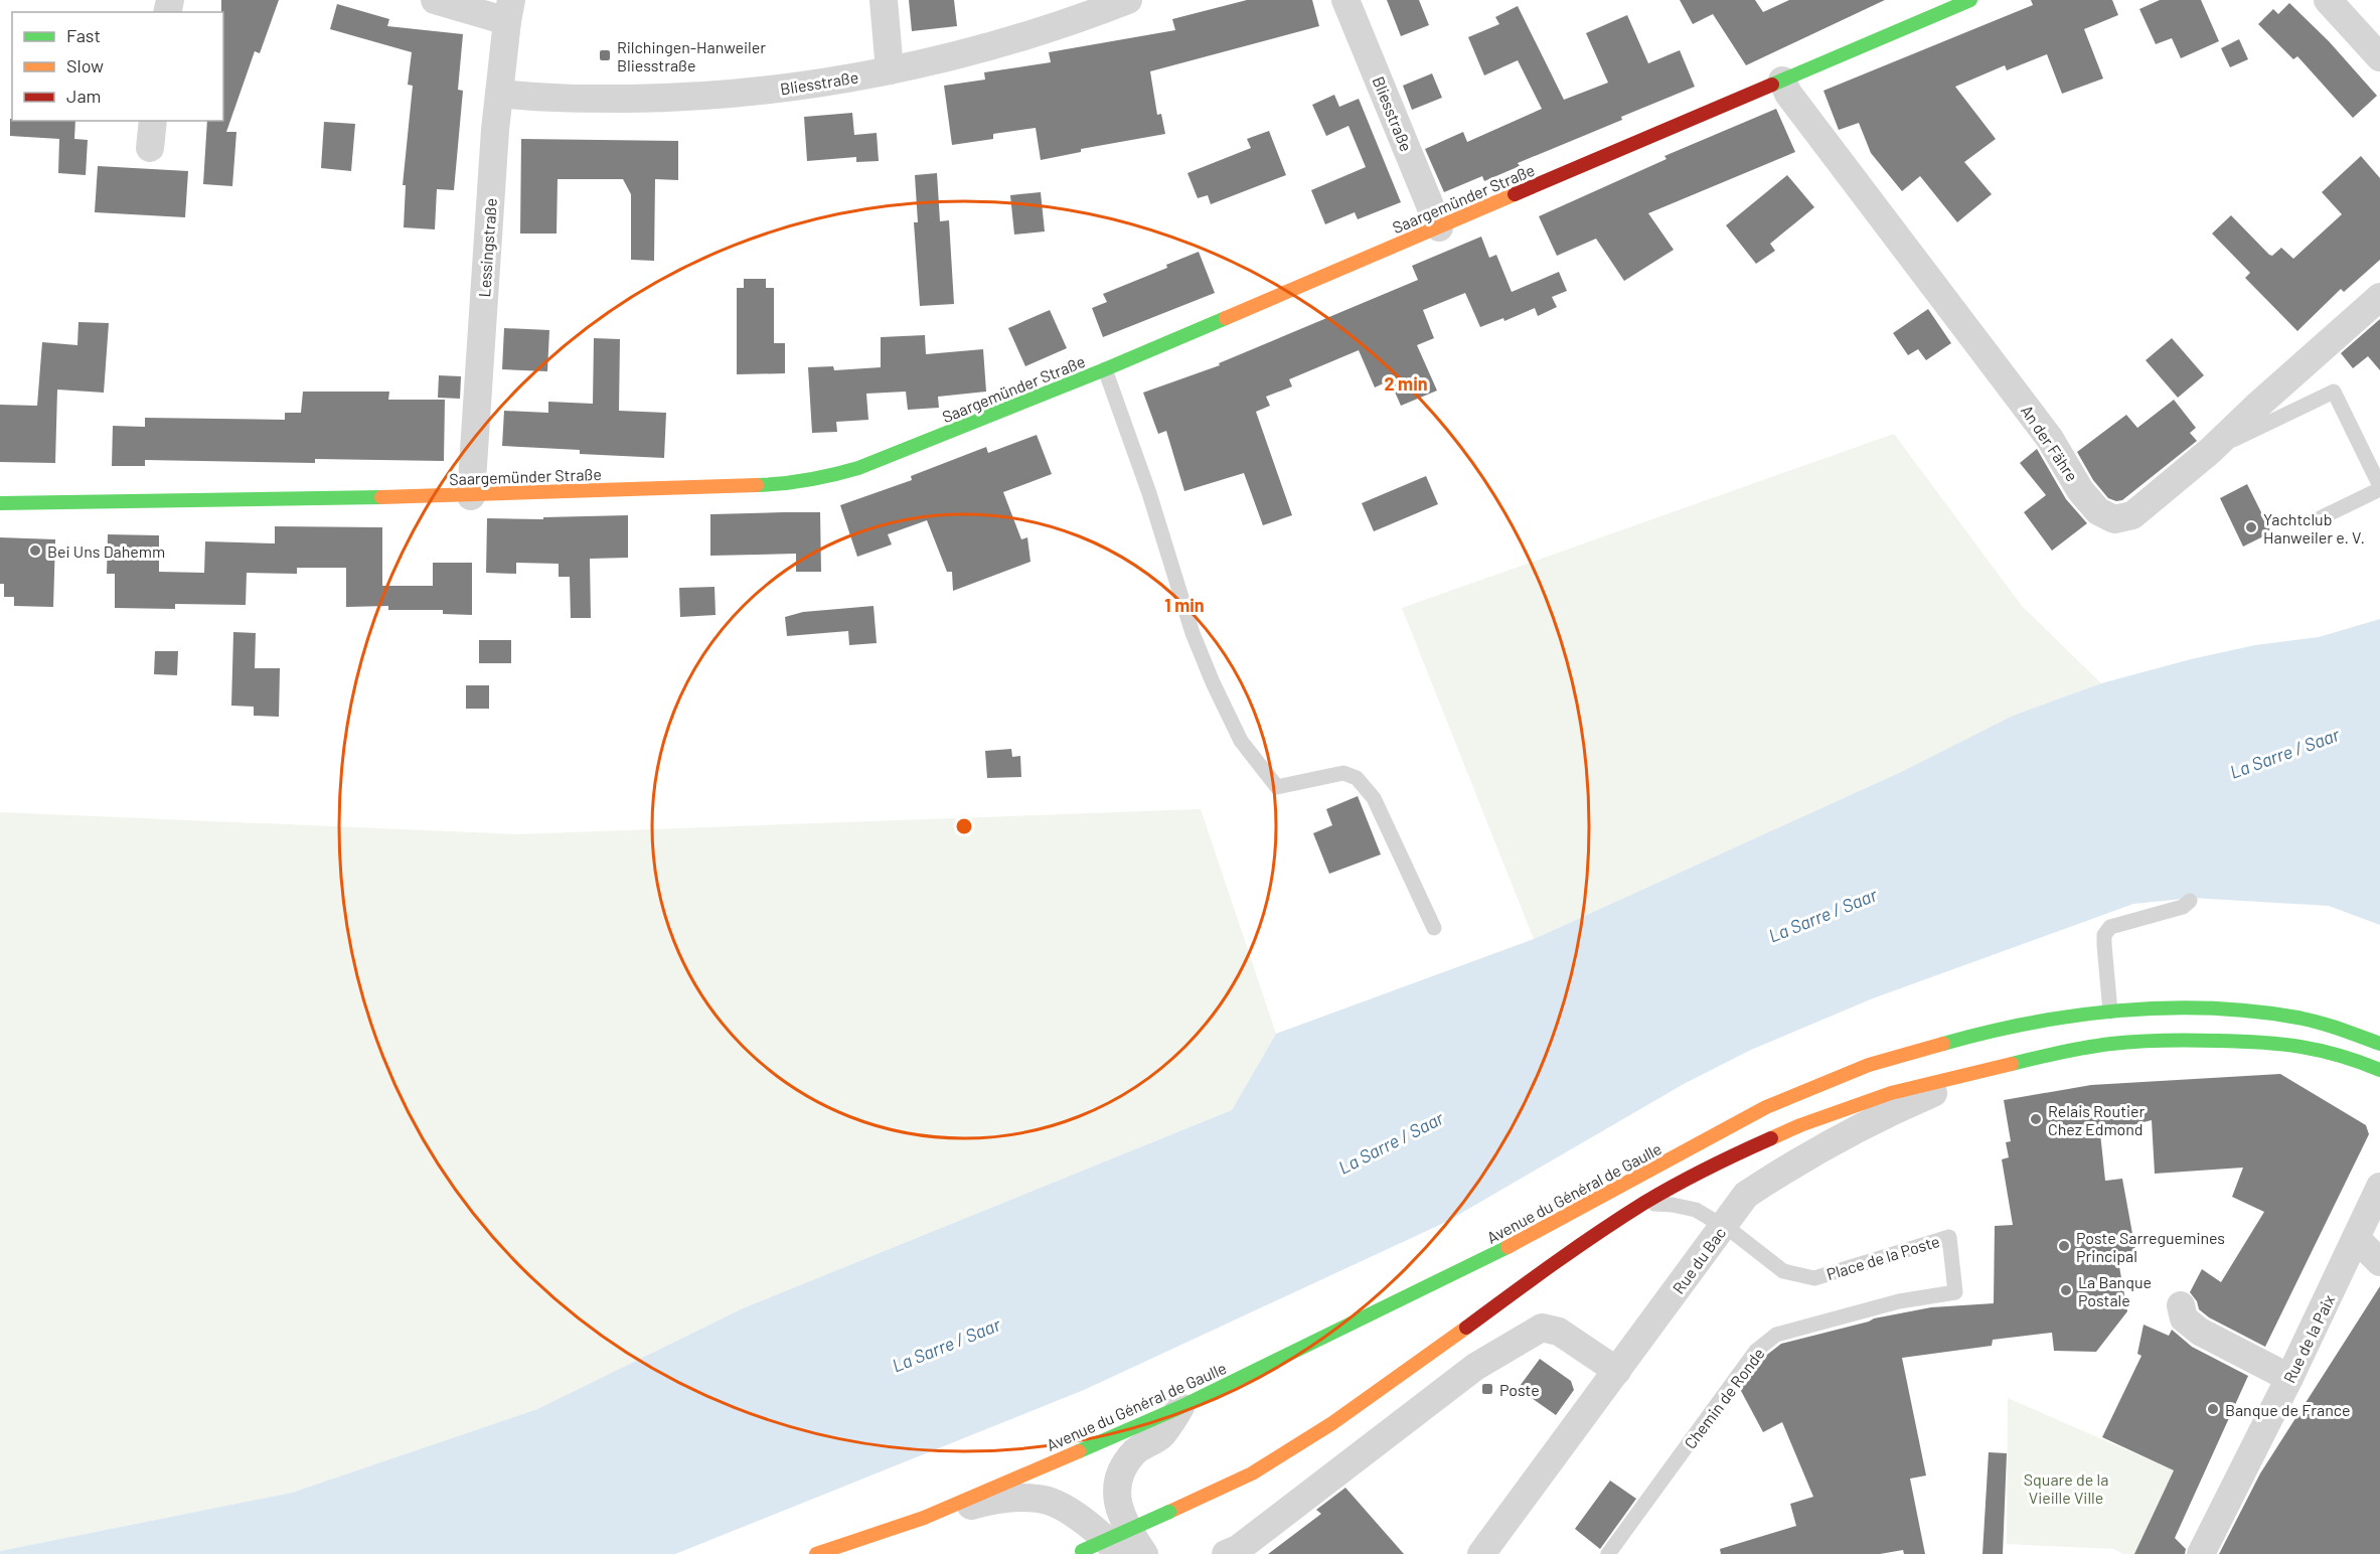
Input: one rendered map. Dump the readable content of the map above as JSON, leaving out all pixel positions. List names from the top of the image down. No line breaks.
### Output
{"streets":{"main road":["Saargemünder Straße","Avenue du Général de Gaulle"],"street":["Bliesstraße","Lessingstraße","An der Fähre","Rue du Bac","Rue de la Paix"],"lane":["Place de la Poste","Chemin de Ronde"]},"crossings":[["Bliesstraße","Saargemünder Straße"],["Bliesstraße","Lessingstraße"],["Saargemünder Straße","Lessingstraße"],["Saargemünder Straße","An der Fähre"],["Place de la Poste","Rue du Bac"],["Place de la Poste","Chemin de Ronde"]],"water":["La Sarre / Saar"],"parks":["Square de la Vieille Ville"],"places":{"transit":["Rilchingen-Hanweiler Bliesstraße","Poste"],"other":["Yachtclub Hanweiler e. V.","Bei Uns Dahemm","Relais Routier Chez Edmond","Poste Sarreguemines Principal","La Banque Postale","Banque de France"]},"legend":["Fast","Slow","Jam"],"rings":["2 min","1 min"]}
